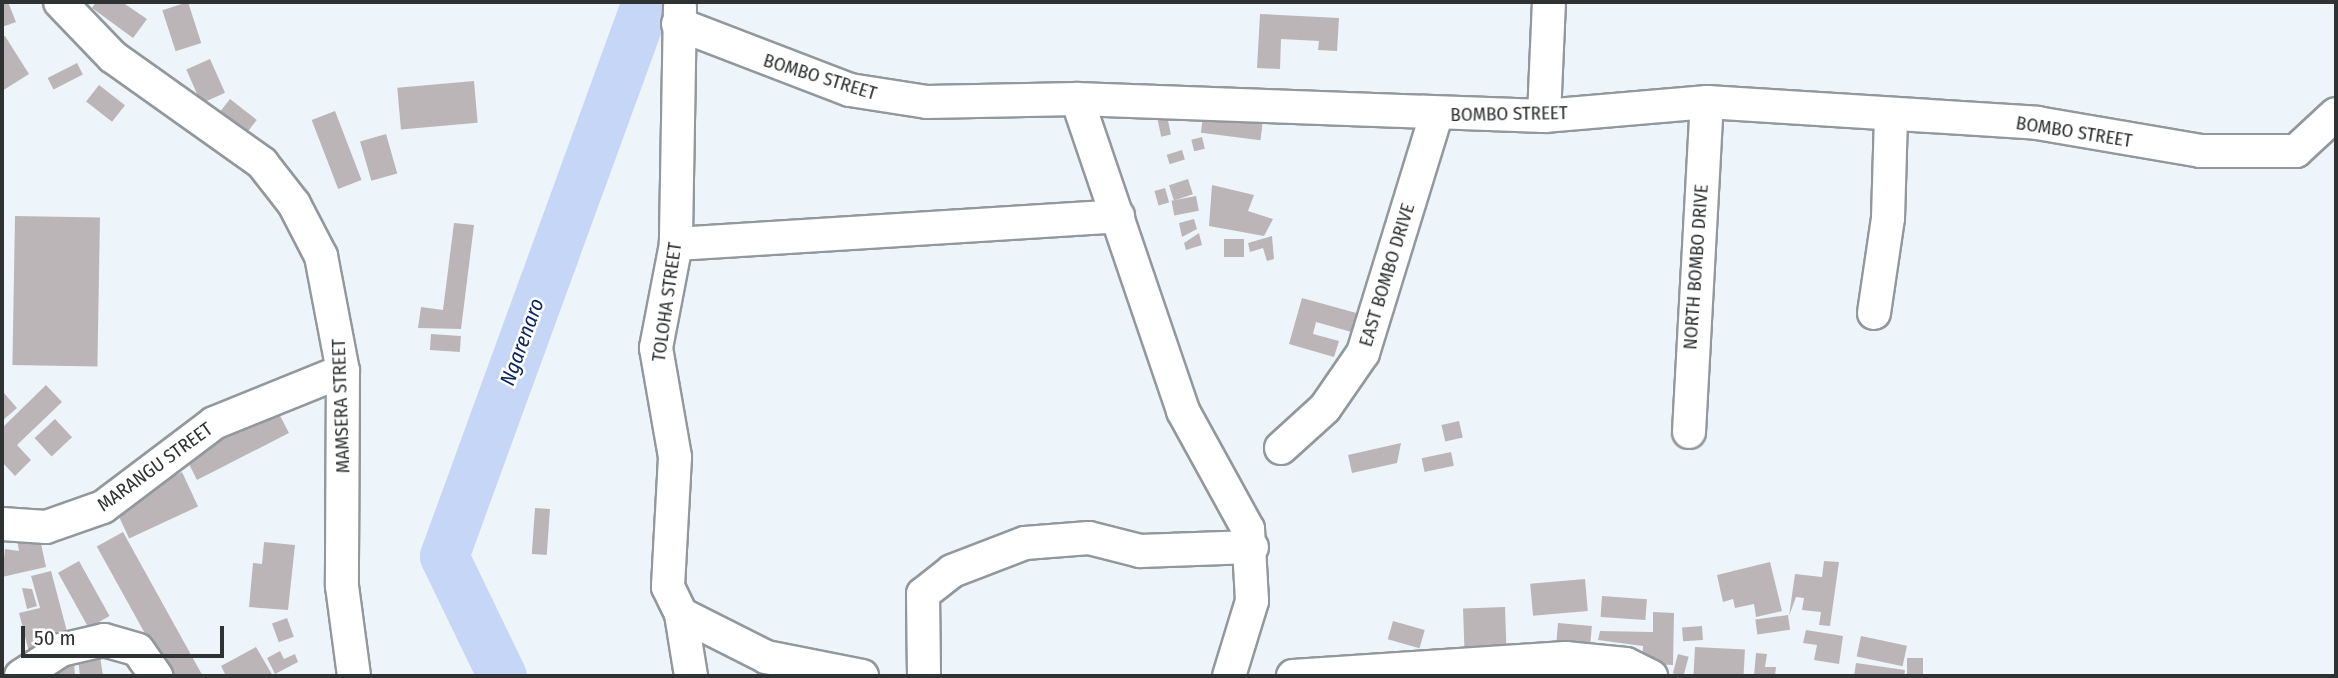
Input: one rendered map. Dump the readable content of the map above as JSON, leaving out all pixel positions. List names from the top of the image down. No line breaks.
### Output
{"streets":{"street":["BOMBO STREET","NORTH BOMBO DRIVE","EAST BOMBO DRIVE","TOLOHA STREET","MAMSERA STREET","MARANGU STREET"]},"crossings":[["BOMBO STREET","NORTH BOMBO DRIVE"],["BOMBO STREET","EAST BOMBO DRIVE"],["BOMBO STREET","TOLOHA STREET"],["MAMSERA STREET","MARANGU STREET"]],"water":["Ngarenaro"],"scale_bar":"50 m"}
